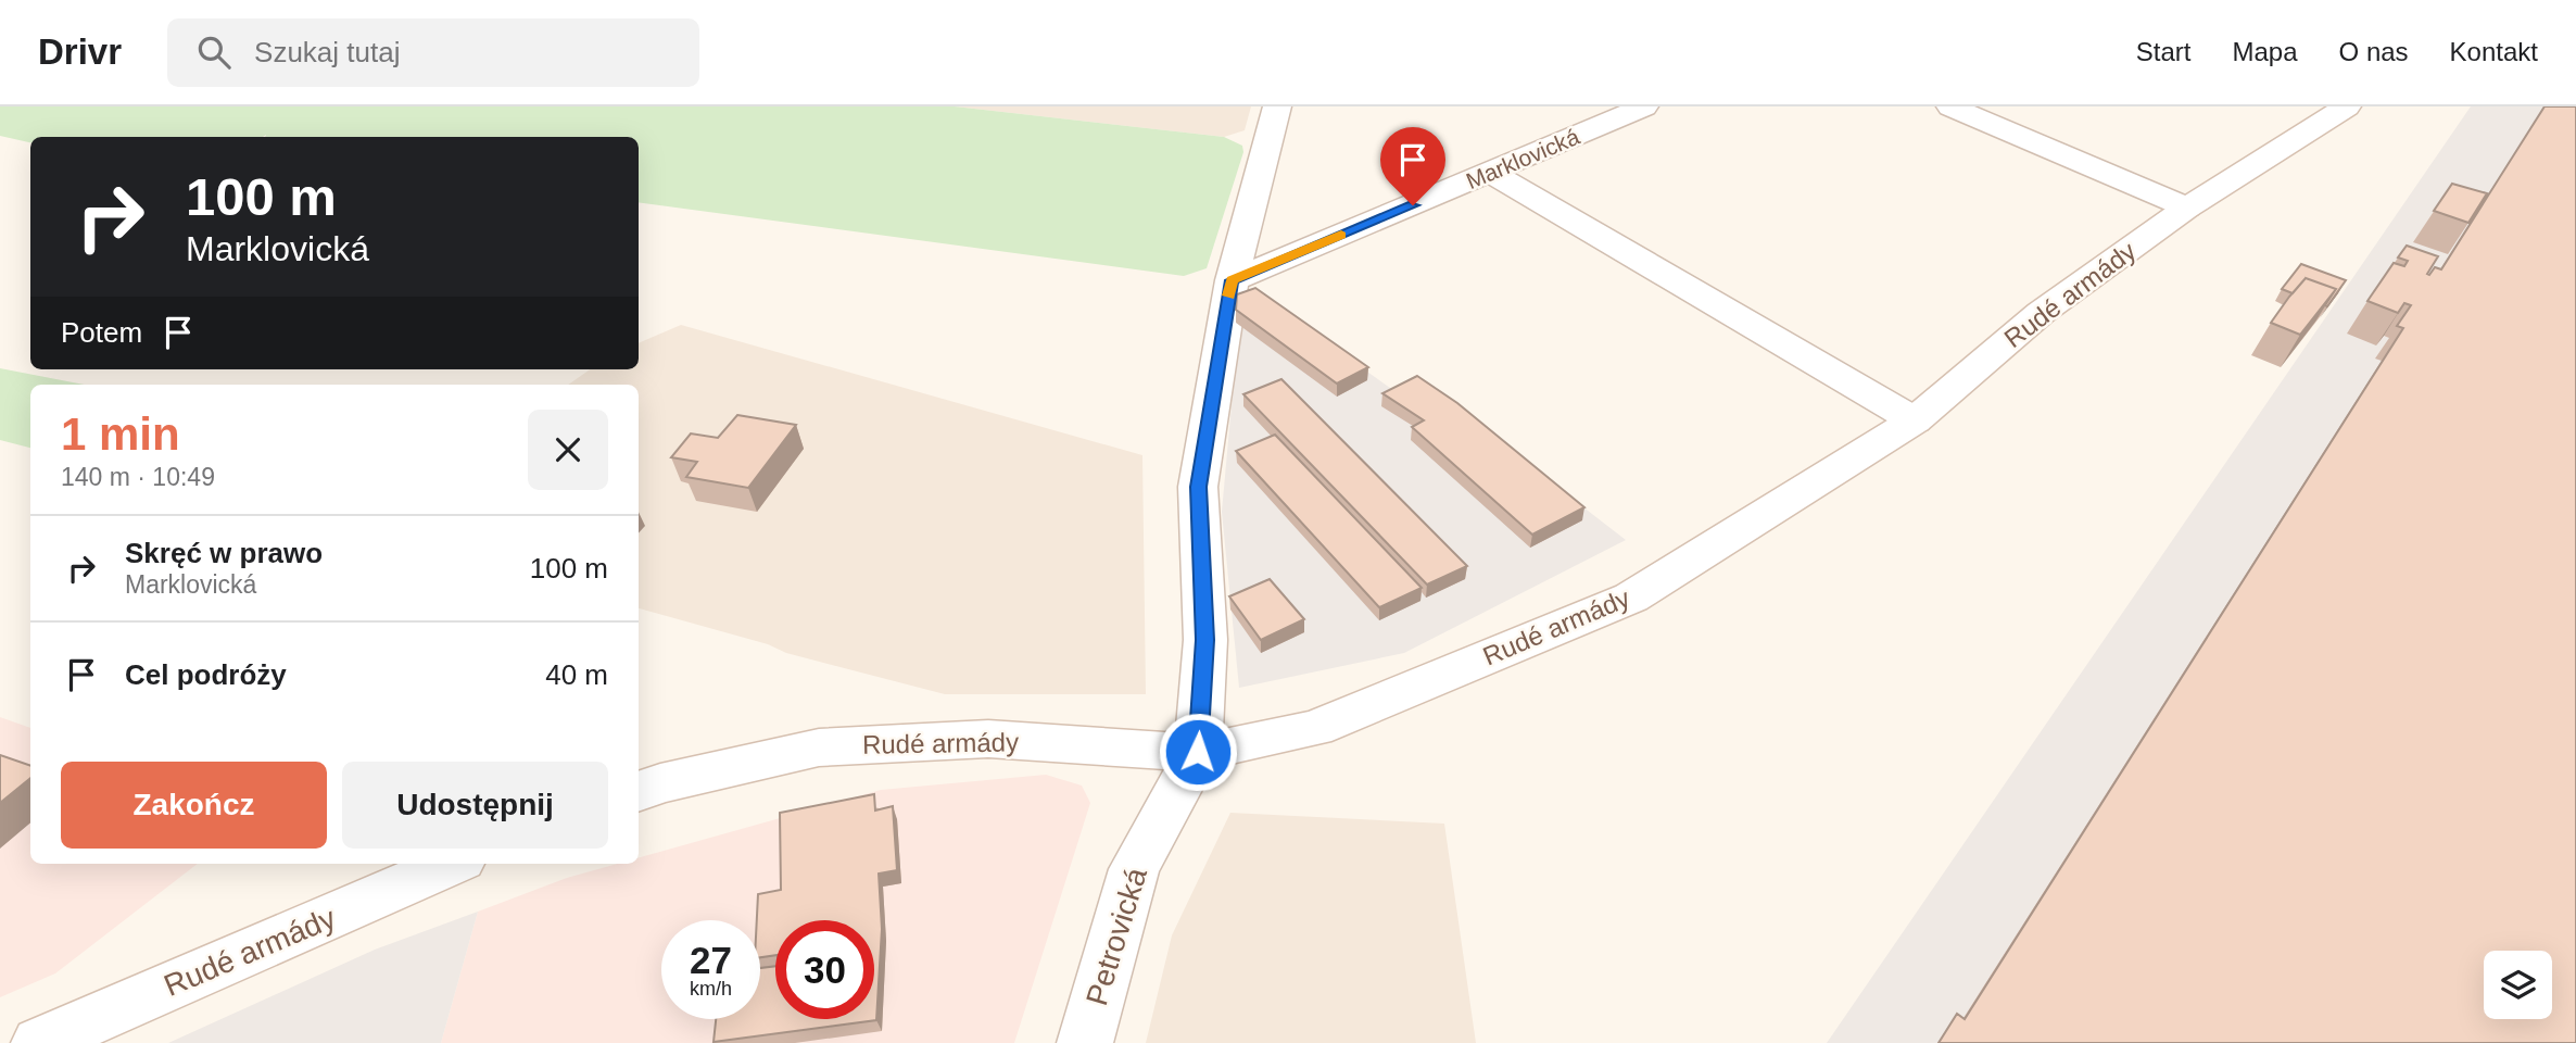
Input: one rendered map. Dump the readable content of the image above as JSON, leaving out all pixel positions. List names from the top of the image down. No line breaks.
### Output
{"streets":{"street":["Marklovická","Rudé armády","Petrovická"]},"crossings":[["Rudé armády","Petrovická"]],"page":{"header":"Drivr","search":"Szukaj tutaj","nav":["Start","Mapa","O nas","Kontakt"],"turn":["100 m","Marklovická"],"then":"Potem","heading":["1 min","140 m · 10:49"],"list":[{"name":"Skręć w prawo","note":"Marklovická","value":"100 m"},{"name":"Cel podróży","value":"40 m"}],"buttons":["Zakończ","Udostępnij"],"speed":"27 km/h","limit":"30"}}
